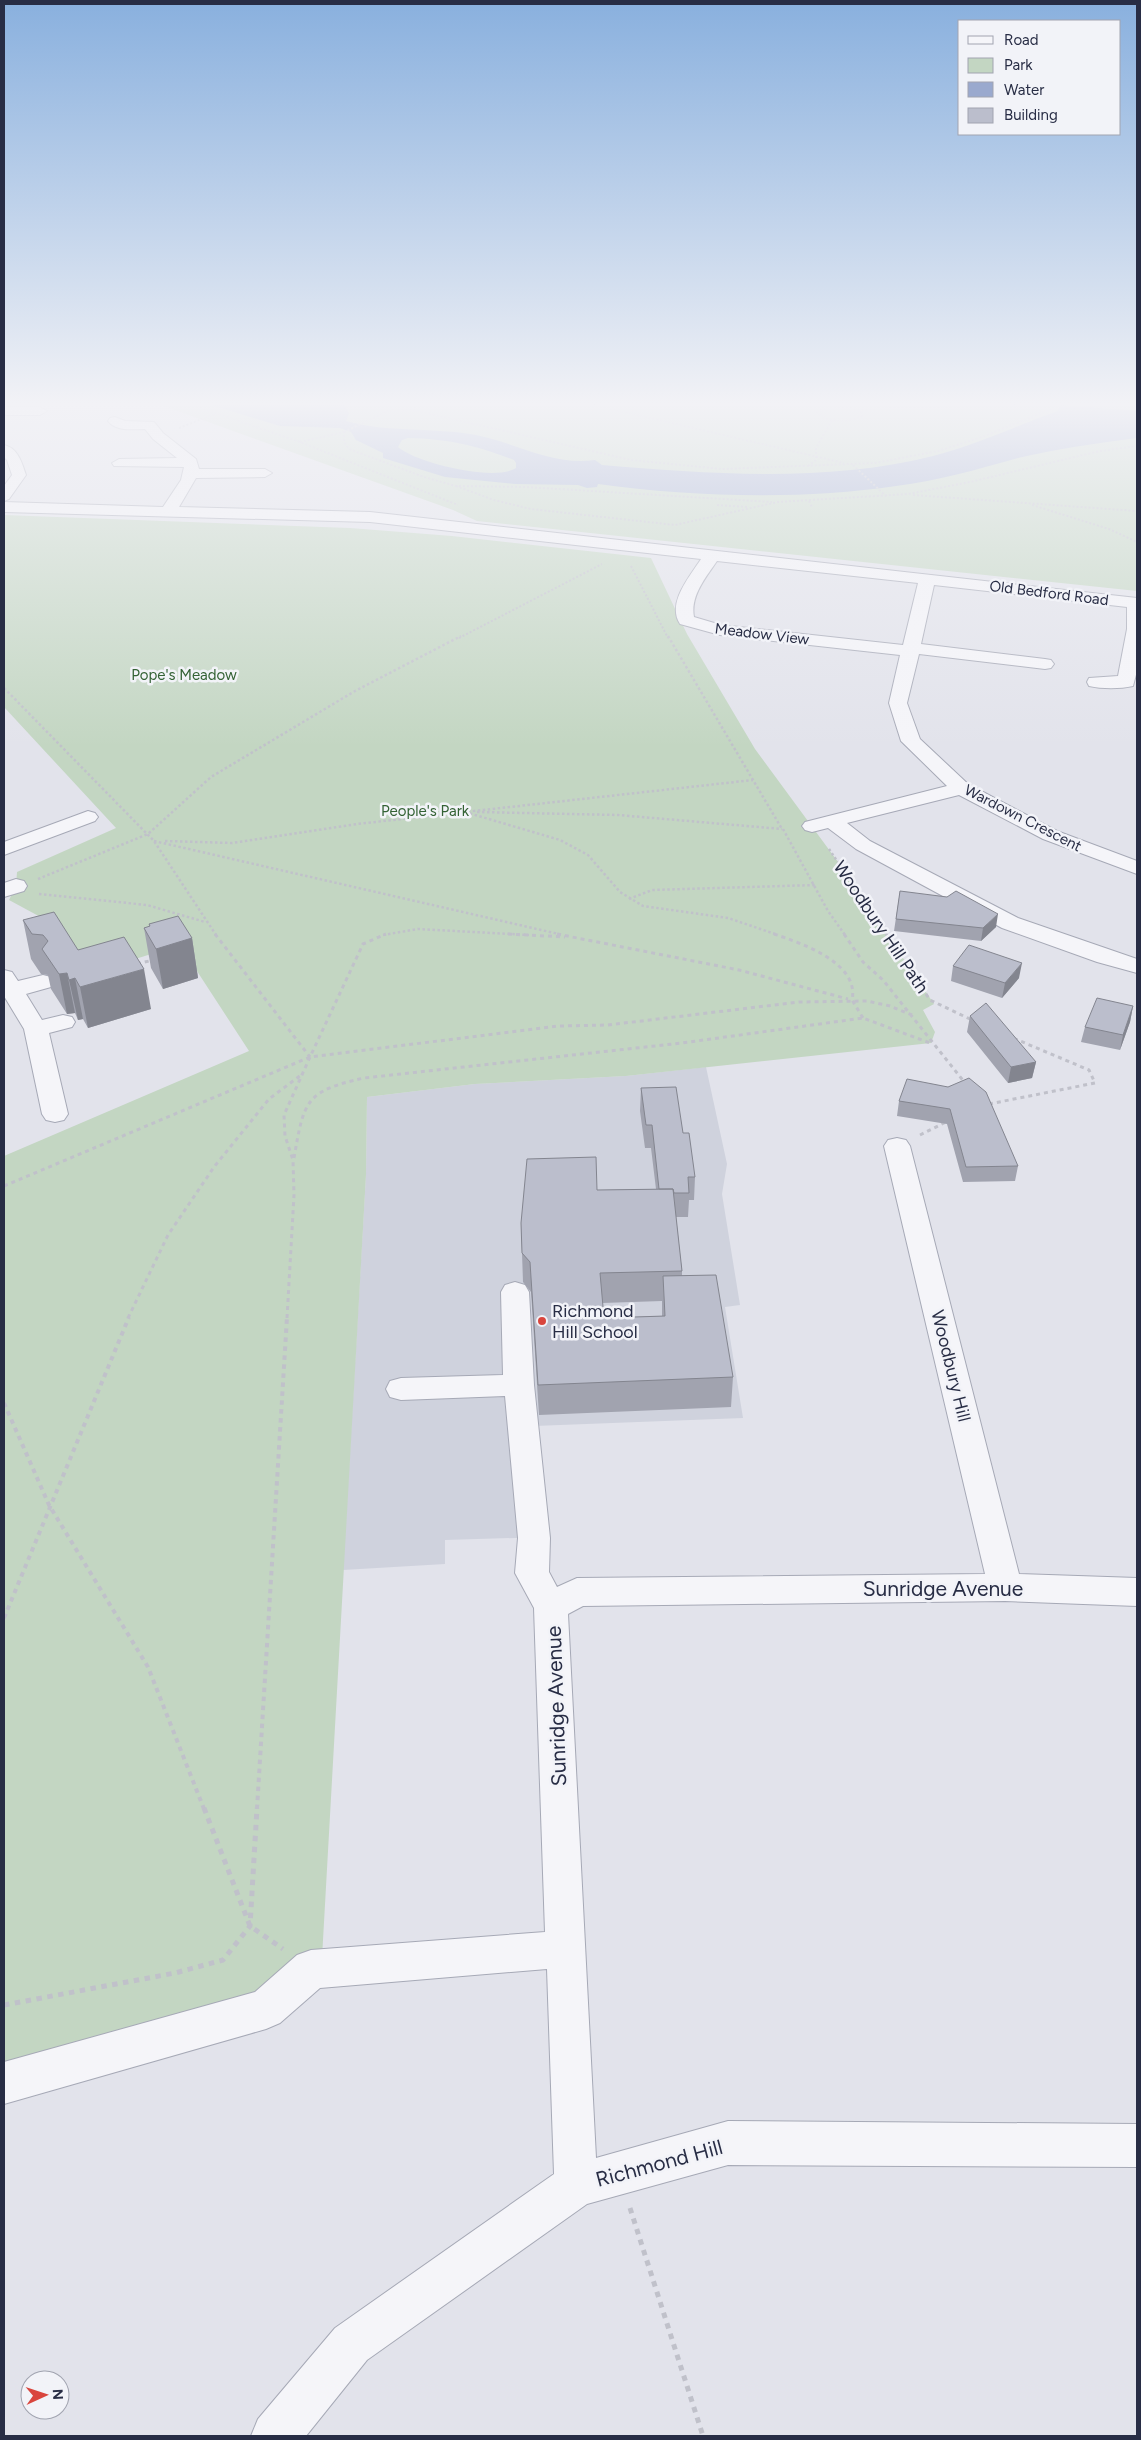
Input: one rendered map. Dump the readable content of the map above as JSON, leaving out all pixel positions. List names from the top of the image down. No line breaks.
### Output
{"streets":{"street":["Old Bedford Road","Meadow View","Wardown Crescent","Woodbury Hill","Sunridge Avenue","Richmond Hill"],"path":["Woodbury Hill Path"]},"crossings":[["Old Bedford Road","Meadow View"],["Old Bedford Road","Wardown Crescent"],["Meadow View","Wardown Crescent"],["Woodbury Hill","Sunridge Avenue"],["Sunridge Avenue","Richmond Hill"]],"parks":["Pope's Meadow","People's Park"],"places":["Richmond Hill School"],"legend":["Road","Park","Water","Building"],"north":"right"}
